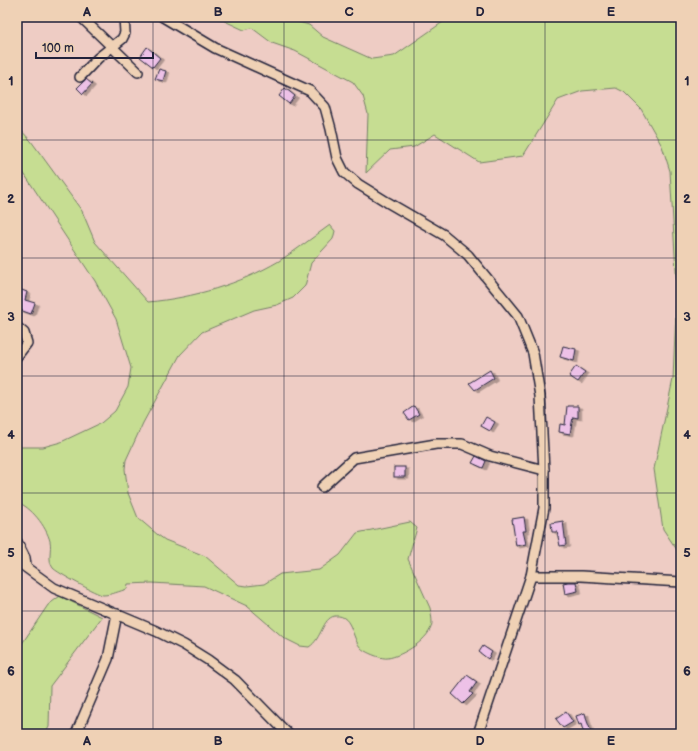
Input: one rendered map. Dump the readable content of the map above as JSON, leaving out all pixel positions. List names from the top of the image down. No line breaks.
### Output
{"scale_bar":"100 m","grid":{"columns":["A","B","C","D","E"],"rows":["1","2","3","4","5","6"]}}
